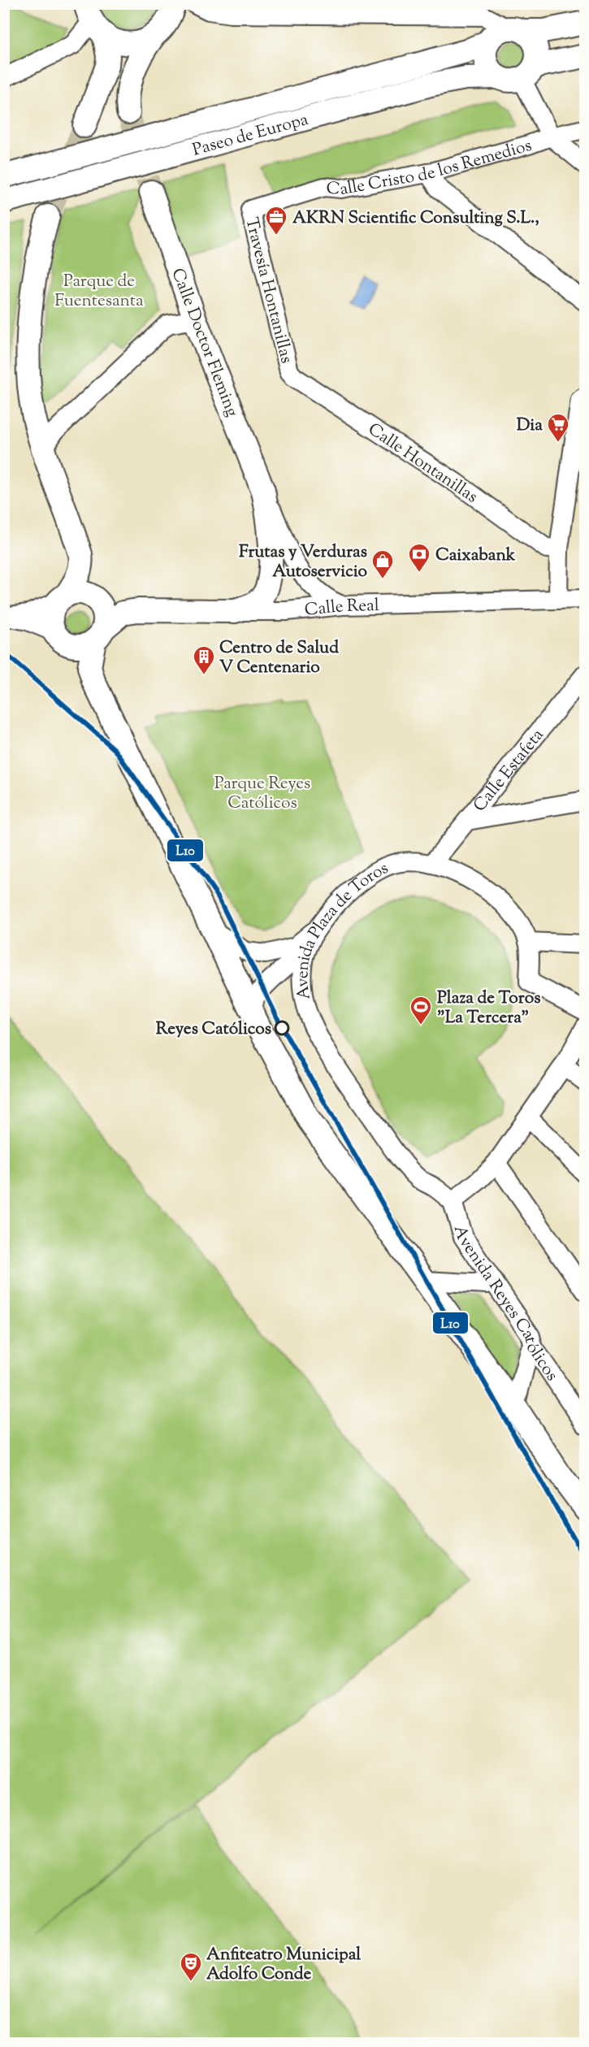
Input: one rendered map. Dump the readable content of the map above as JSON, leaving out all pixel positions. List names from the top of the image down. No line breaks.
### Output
{"streets":{"main road":["Paseo de Europa","Calle Doctor Fleming","Calle Real"],"street":["Calle Cristo de los Remedios","Travesía Hontanillas","Calle Hontanillas","Calle Estafeta","Avenida Plaza de Toros","Avenida Reyes Católicos"]},"crossings":[["Calle Cristo de los Remedios","Travesía Hontanillas"],["Travesía Hontanillas","Calle Hontanillas"],["Calle Doctor Fleming","Calle Real"],["Calle Estafeta","Avenida Plaza de Toros"],["Avenida Plaza de Toros","Avenida Reyes Católicos"]],"parks":["Parque de Fuentesanta","Parque Reyes Católicos"],"places":{"office":["AKRN Scientific Consulting S.L.,"],"supermarket":["Dia"],"bank":["Caixabank"],"shop":["Frutas y Verduras Autoservicio"],"building":["Centro de Salud V Centenario"],"sports":["Plaza de Toros \"La Tercera\""],"other":["Reyes Católicos"],"theatre":["Anfiteatro Municipal Adolfo Conde"]},"lines":["transit line L10"]}
